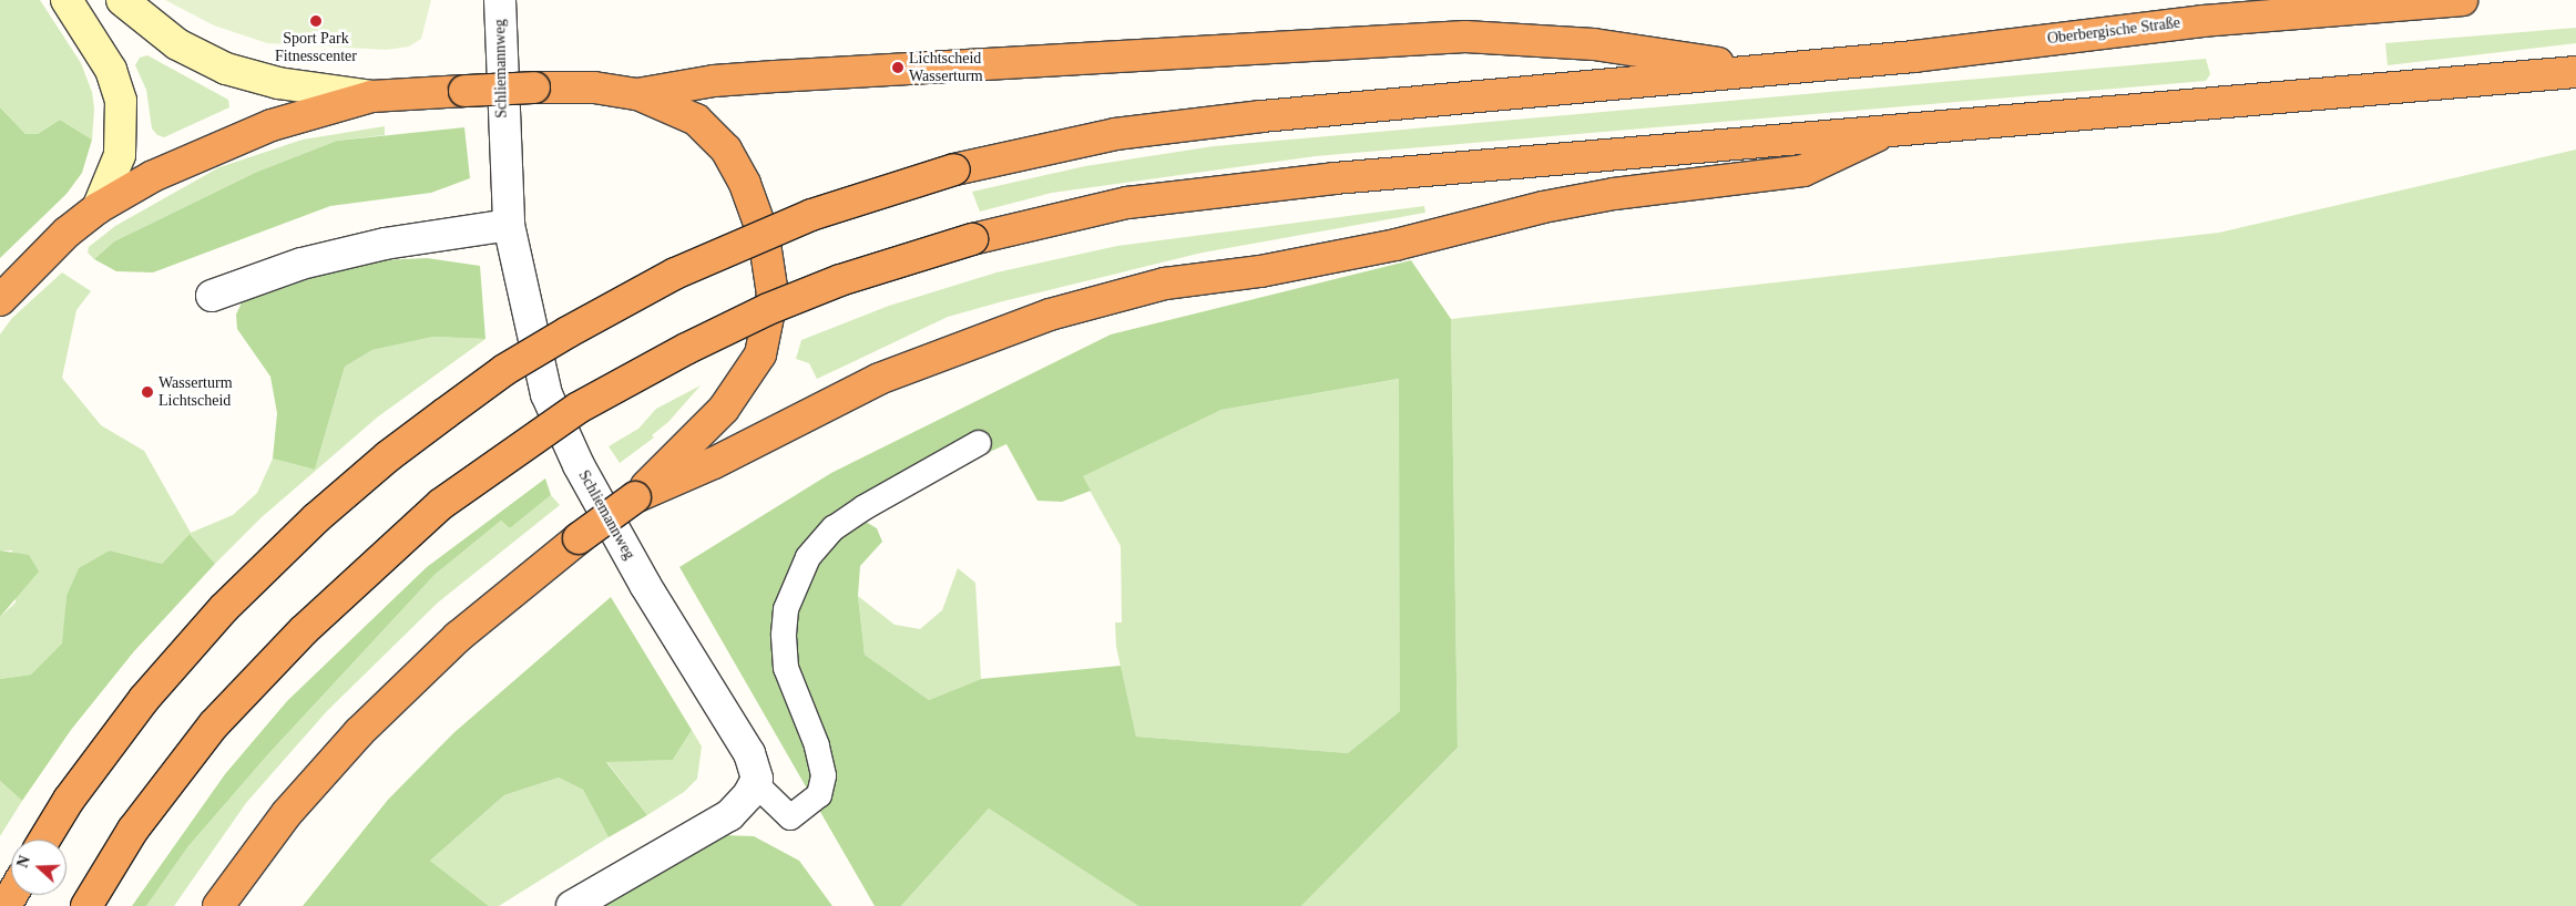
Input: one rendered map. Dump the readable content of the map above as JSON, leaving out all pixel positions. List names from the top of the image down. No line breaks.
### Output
{"streets":{"highway":["Oberbergische Straße"],"street":["Schliemannweg"]},"places":["Sport Park Fitnesscenter","Lichtscheid Wasserturm","Wasserturm Lichtscheid"],"north":"left"}
